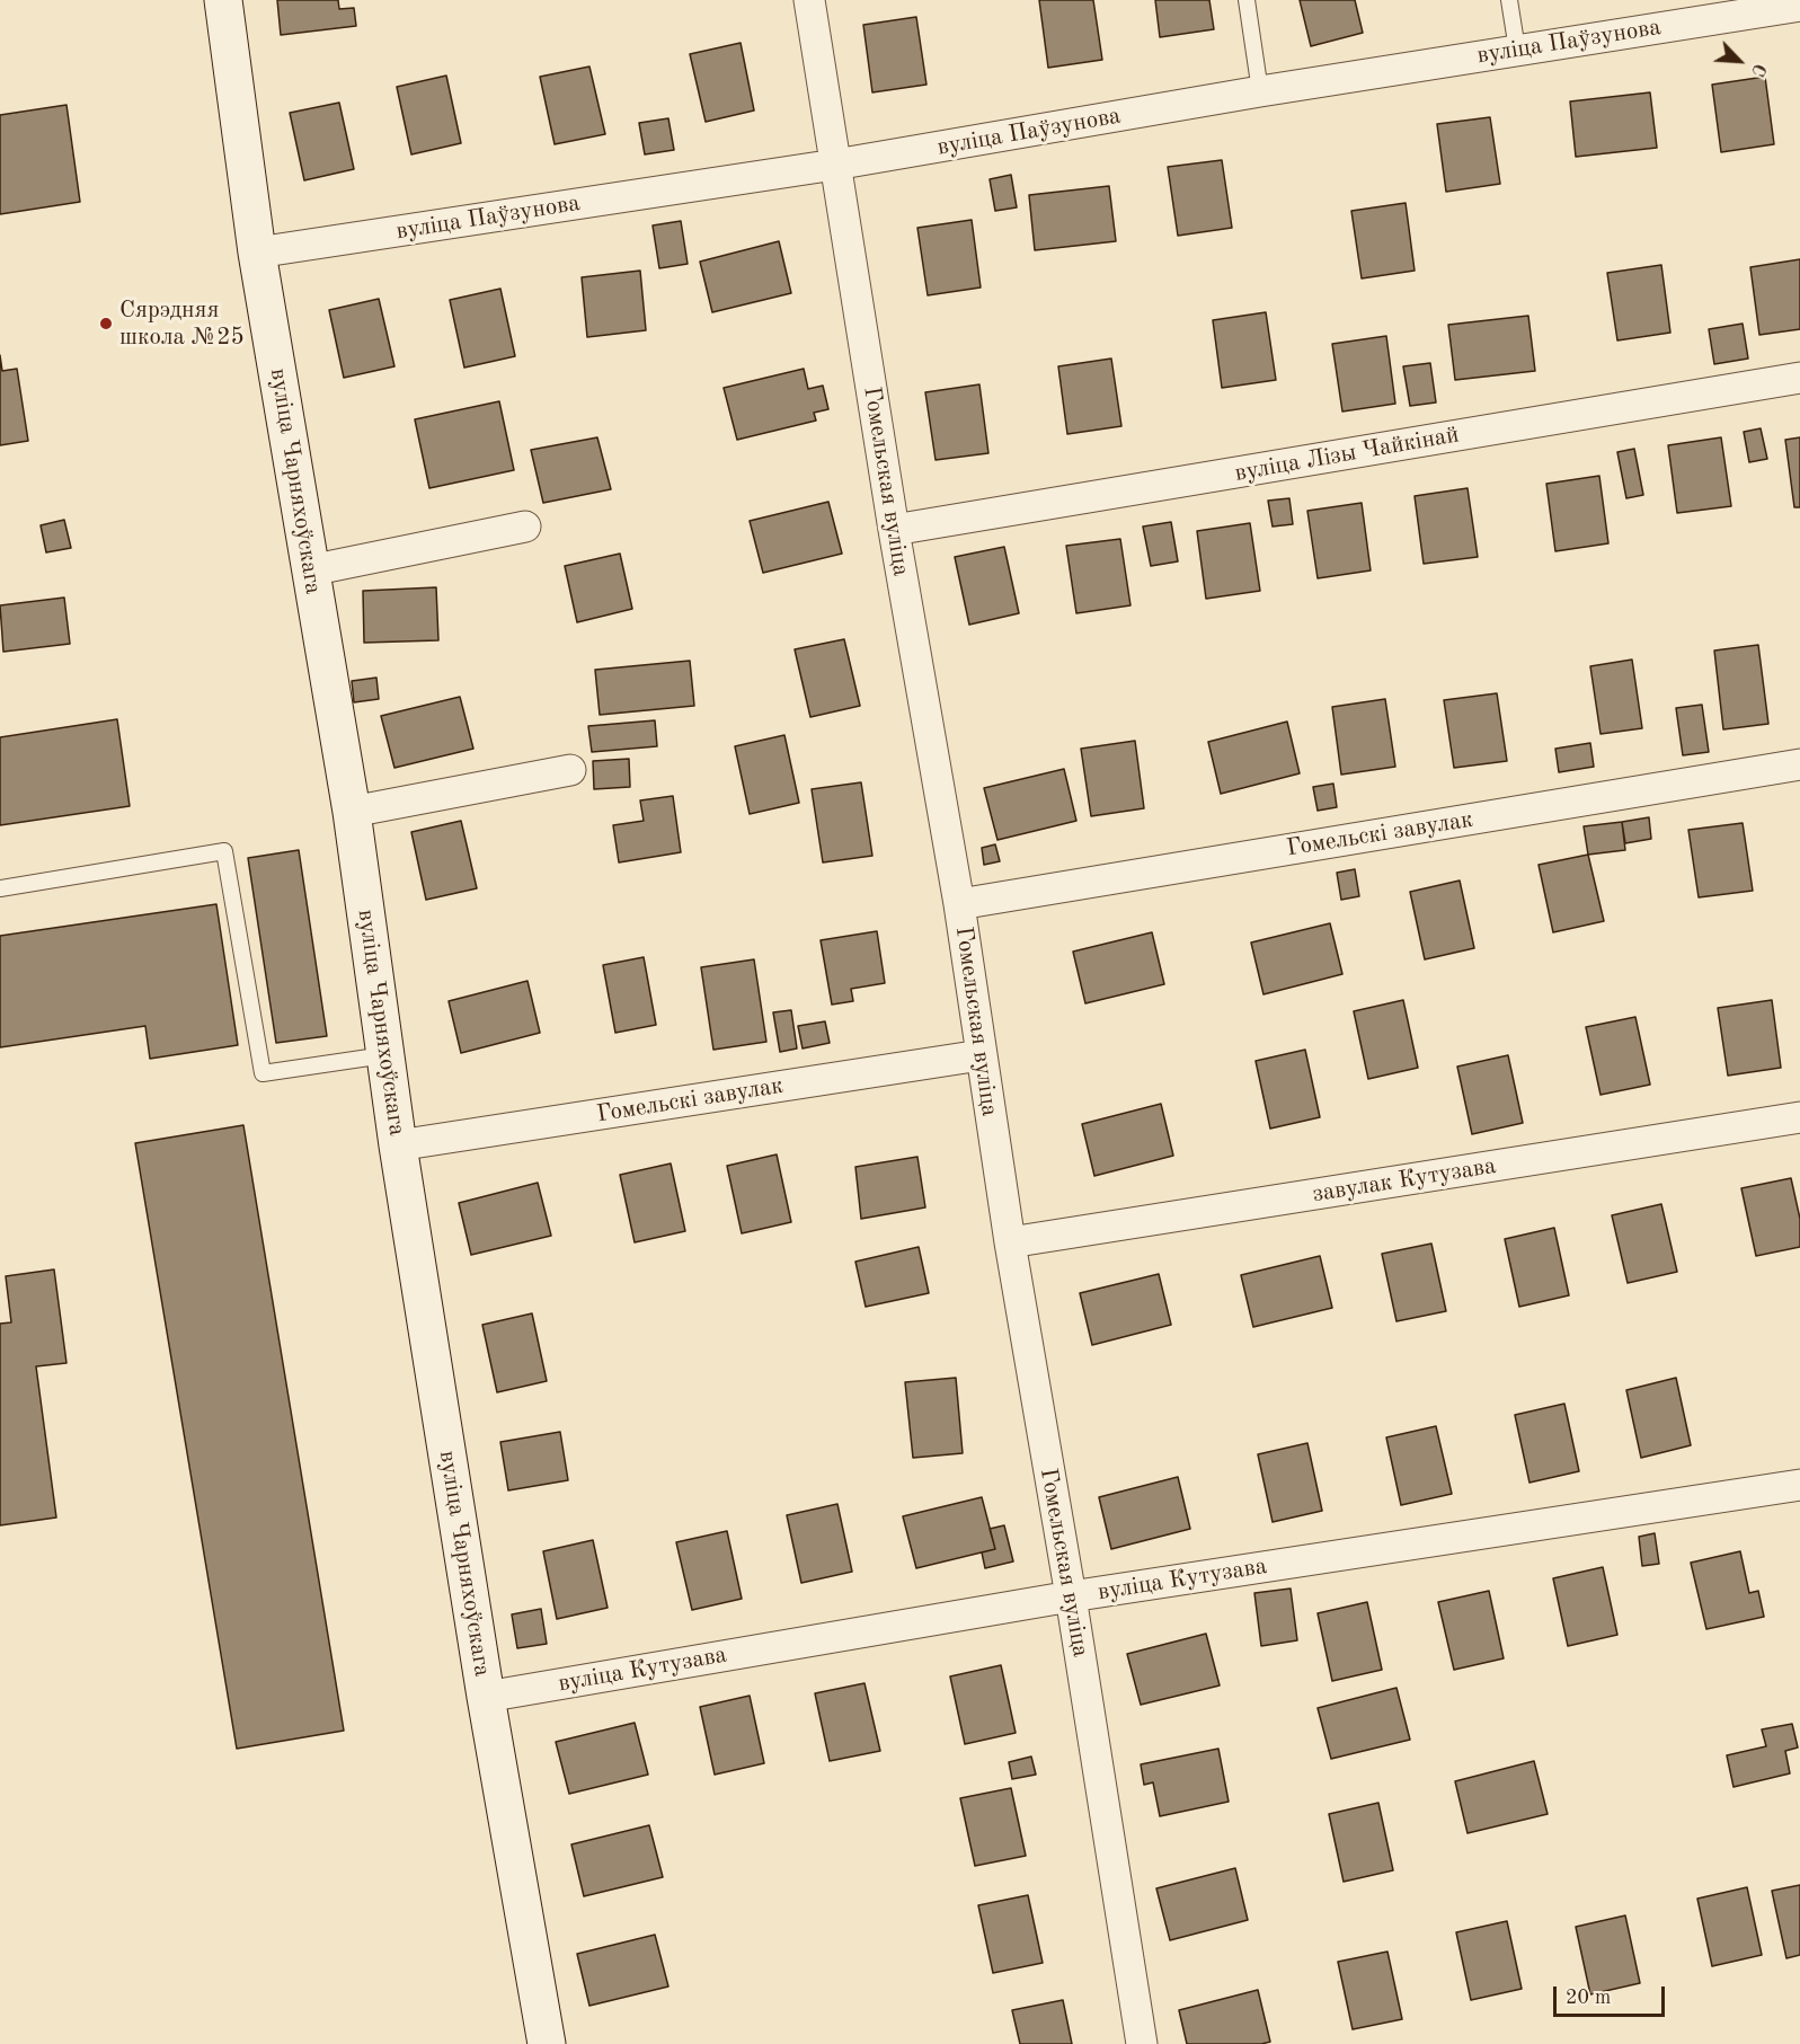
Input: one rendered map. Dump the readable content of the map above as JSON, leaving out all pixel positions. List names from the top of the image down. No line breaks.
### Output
{"streets":{"street":["вуліца Паўзунова","вуліца Лізы Чайкінай","вуліца Чарняхоўскага","Гомельская вуліца","Гомельскі завулак","завулак Кутузава","вуліца Кутузава"]},"crossings":[["вуліца Паўзунова","вуліца Чарняхоўскага"],["вуліца Паўзунова","Гомельская вуліца"],["вуліца Лізы Чайкінай","Гомельская вуліца"],["вуліца Чарняхоўскага","Гомельскі завулак"],["вуліца Чарняхоўскага","вуліца Кутузава"],["Гомельская вуліца","Гомельскі завулак"],["Гомельская вуліца","завулак Кутузава"],["Гомельская вуліца","вуліца Кутузава"]],"places":["Сярэдняя школа №25"],"scale_bar":"20 m","north":"bottom right"}
